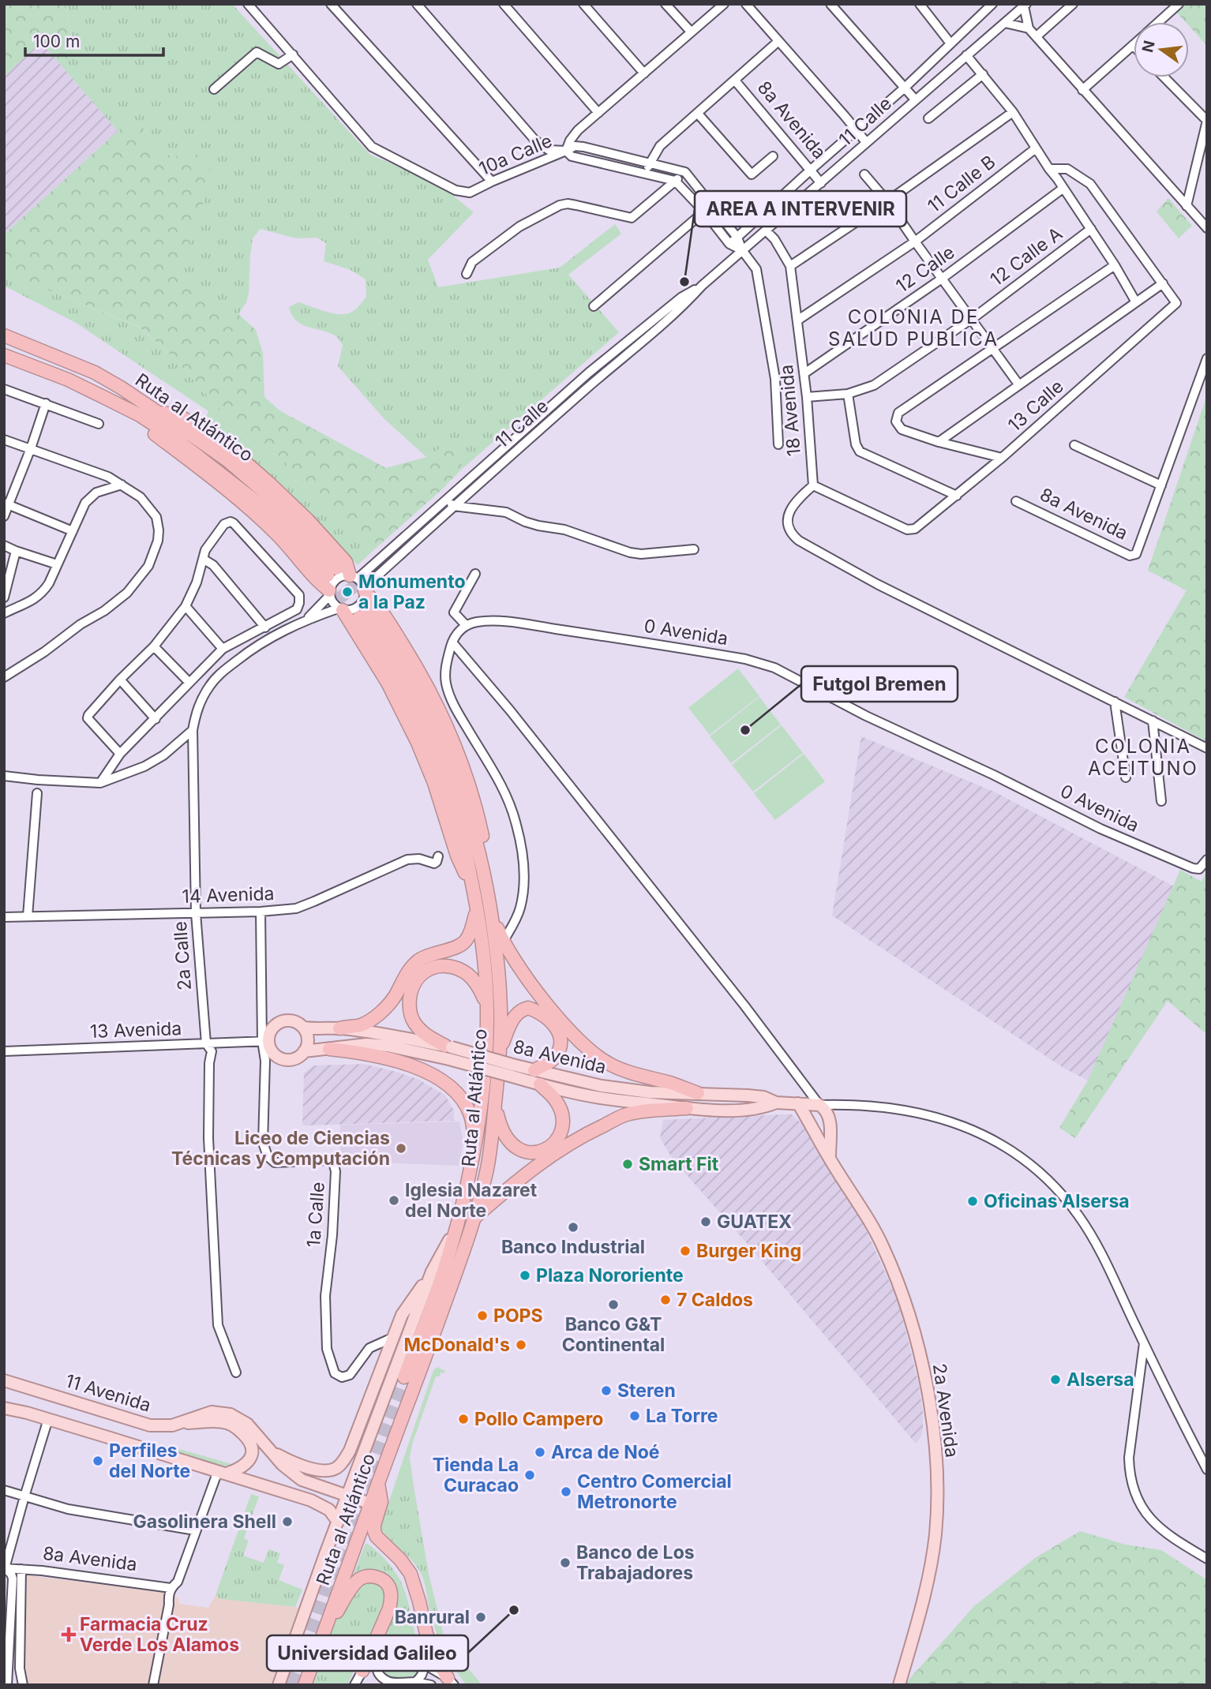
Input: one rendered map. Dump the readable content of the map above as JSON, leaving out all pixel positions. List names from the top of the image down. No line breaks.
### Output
{"streets":{"highway":["Ruta al Atlántico"],"main road":["8a Avenida","11 Avenida","2a Avenida"],"street":["11 Calle","10a Calle","11 Calle B","12 Calle A","12 Calle","13 Calle","18 Avenida","0 Avenida","14 Avenida","2a Calle","13 Avenida","1a Calle"]},"crossings":[["8a Avenida","11 Calle"],["8a Avenida","13 Avenida"],["8a Avenida","1a Calle"],["8a Avenida","2a Avenida"],["11 Calle","18 Avenida"],["11 Calle B","18 Avenida"],["12 Calle A","18 Avenida"],["12 Calle","18 Avenida"],["13 Calle","18 Avenida"],["Ruta al Atlántico","11 Avenida"],["14 Avenida","2a Calle"],["14 Avenida","1a Calle"],["2a Calle","13 Avenida"],["13 Avenida","1a Calle"]],"districts":["COLONIA DE SALUD PUBLICA","COLONIA ACEITUNO"],"places":{"other":["AREA A INTERVENIR","Monumento a la Paz","Futgol Bremen","Liceo de Ciencias Técnicas y Computación","Smart Fit","Iglesia Nazaret del Norte","Oficinas Alsersa","GUATEX","Banco Industrial","Burger King","Plaza Nororiente","7 Caldos","Banco G&T Continental","POPS","McDonald's","Alsersa","Steren","La Torre","Pollo Campero","Arca de Noé","Perfiles del Norte","Tienda La Curacao","Centro Comercial Metronorte","Gasolinera Shell","Banco de Los Trabajadores","Universidad Galileo","Banrural"],"health":["Farmacia Cruz Verde Los Alamos"]},"scale_bar":"100 m","north":"left"}
